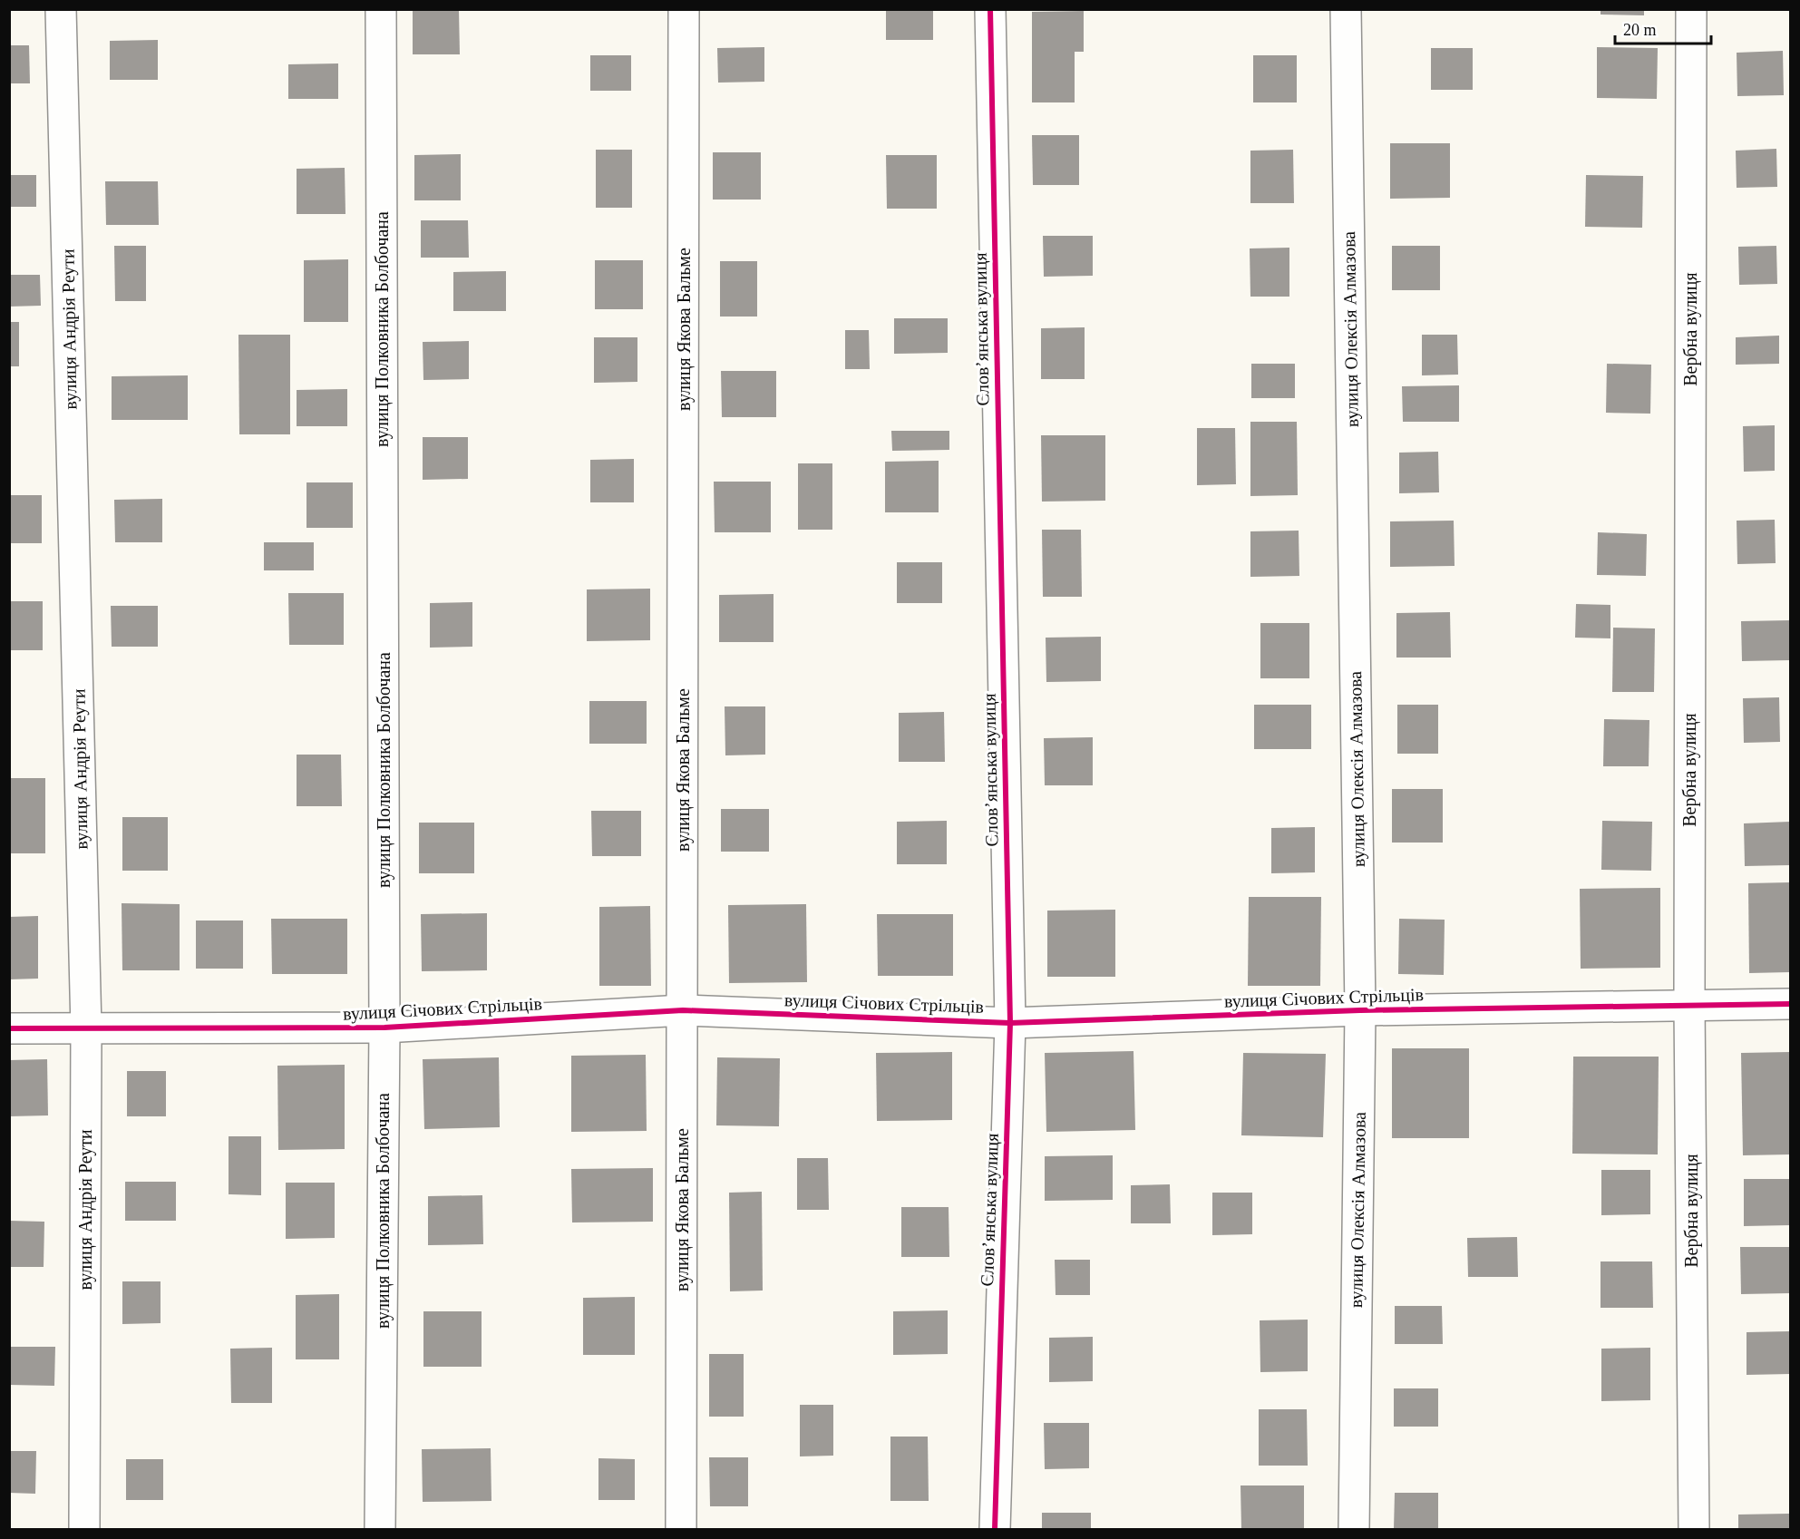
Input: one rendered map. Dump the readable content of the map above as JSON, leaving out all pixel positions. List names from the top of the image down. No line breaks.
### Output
{"streets":{"street":["вулиця Андрія Реути","вулиця Полковника Болбочана","вулиця Якова Бальме","Словʼянська вулиця","вулиця Олексія Алмазова","Вербна вулиця","вулиця Січових Стрільців"]},"crossings":[["вулиця Андрія Реути","вулиця Січових Стрільців"],["вулиця Полковника Болбочана","вулиця Січових Стрільців"],["вулиця Якова Бальме","вулиця Січових Стрільців"],["Словʼянська вулиця","вулиця Січових Стрільців"],["вулиця Олексія Алмазова","вулиця Січових Стрільців"],["Вербна вулиця","вулиця Січових Стрільців"]],"scale_bar":"20 m"}
